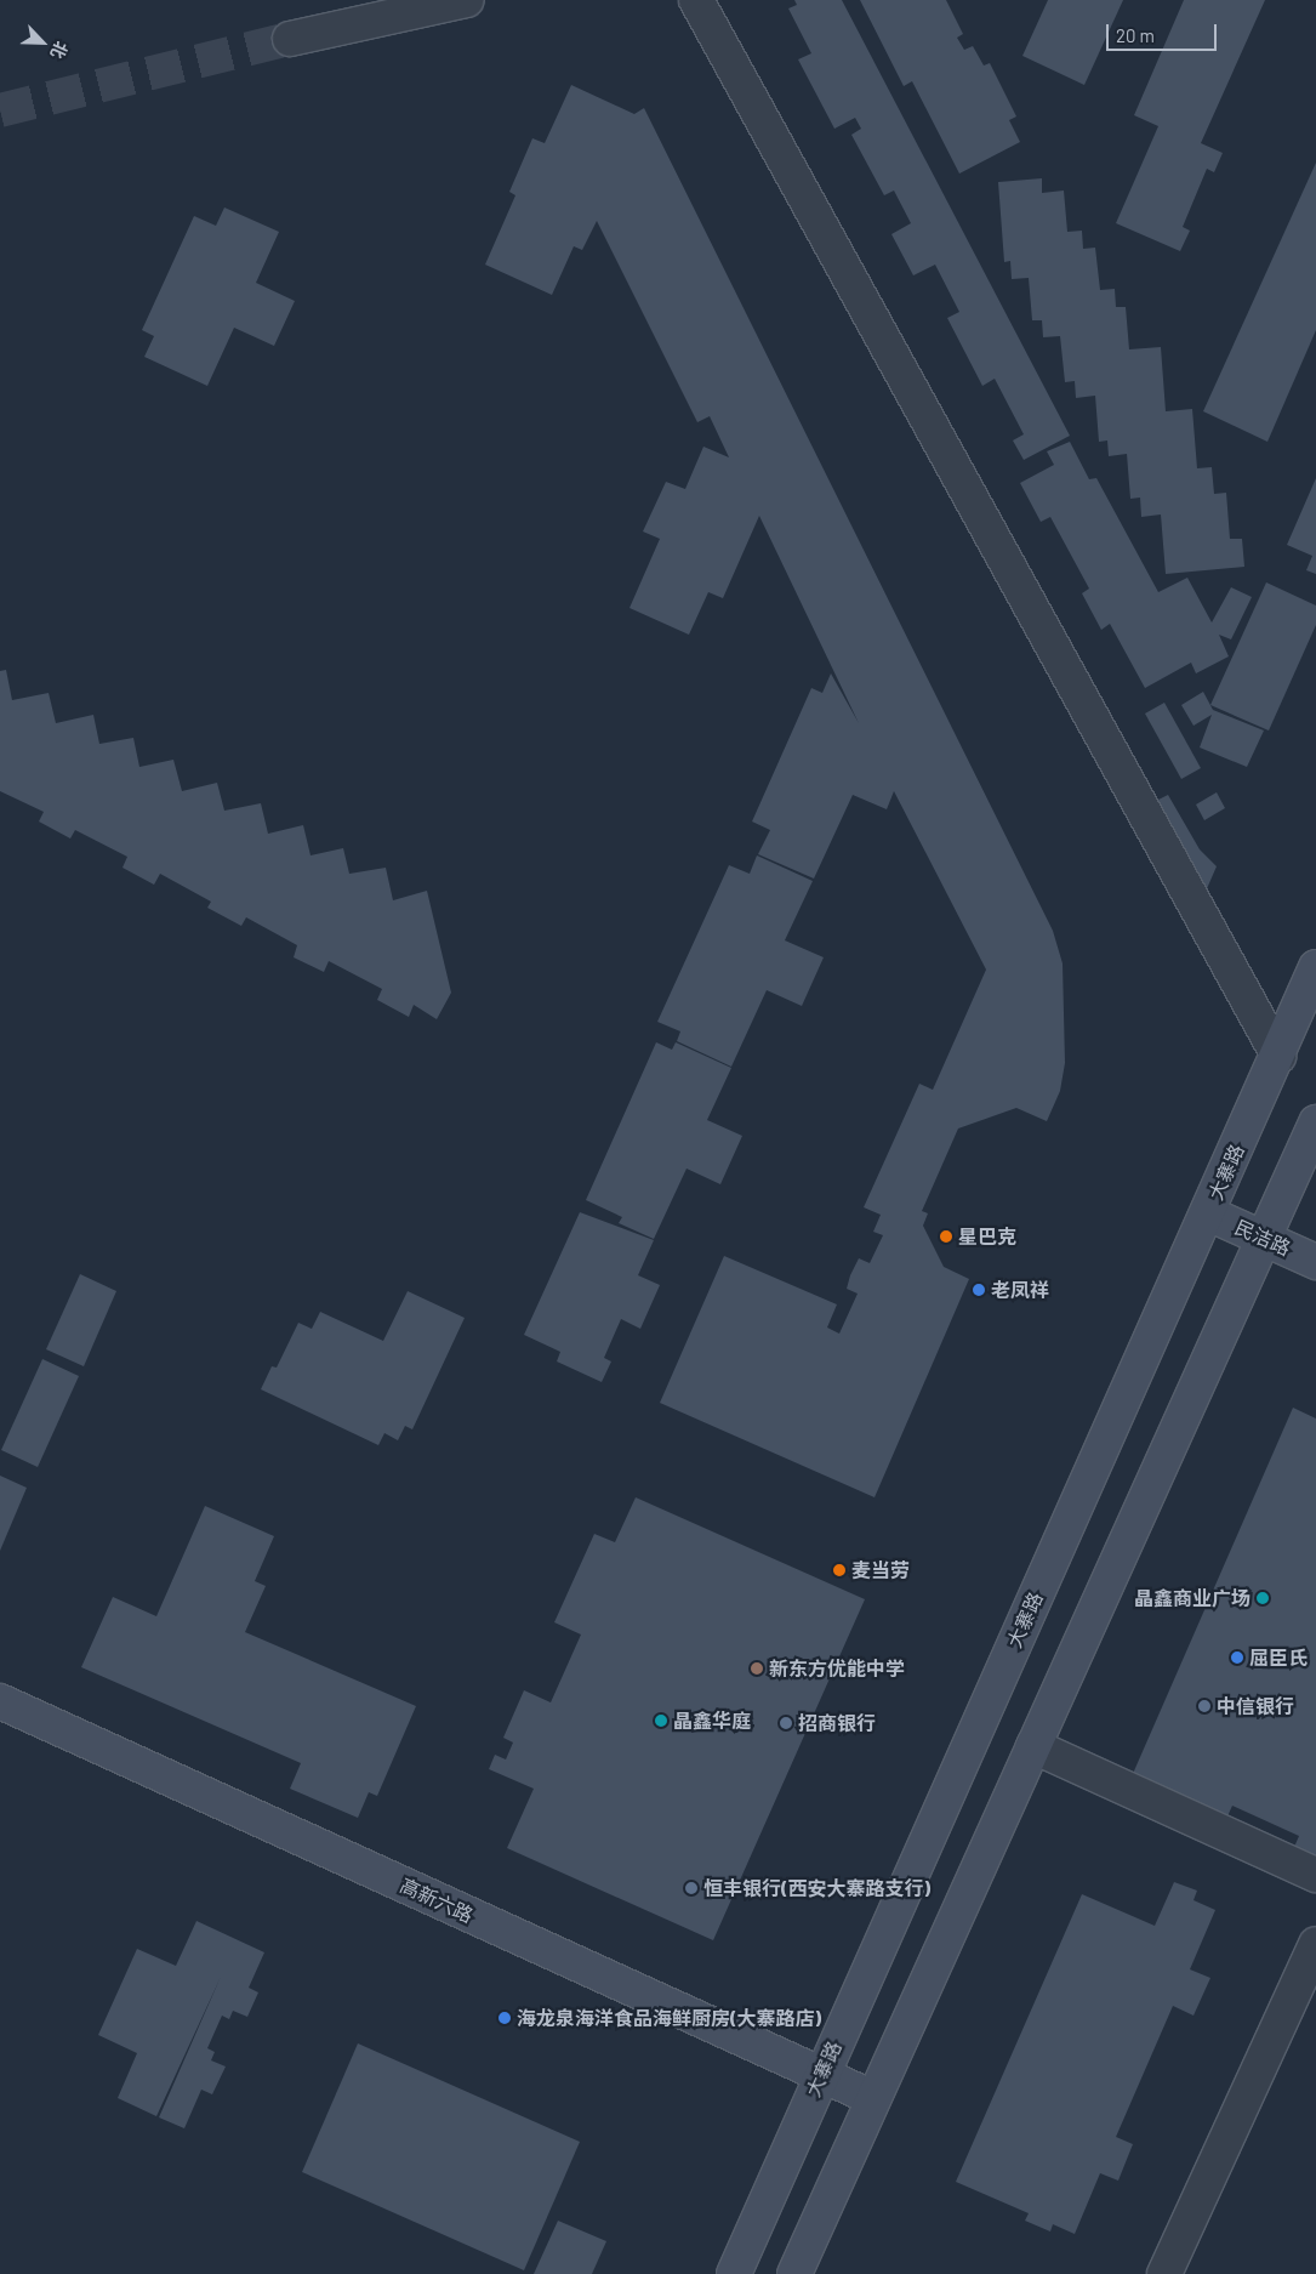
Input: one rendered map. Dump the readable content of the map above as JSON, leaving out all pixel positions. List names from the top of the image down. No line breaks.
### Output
{"streets":{"main road":["大寨路","民洁路","高新六路"]},"crossings":[["大寨路","民洁路"],["大寨路","高新六路"]],"places":["星巴克","老凤祥","麦当劳","晶鑫商业广场","屈臣氏","新东方优能中学","中信银行","晶鑫华庭","招商银行","恒丰银行(西安大寨路支行)","海龙泉海洋食品海鲜厨房(大寨路店)"],"scale_bar":"20 m","north":"bottom right"}
